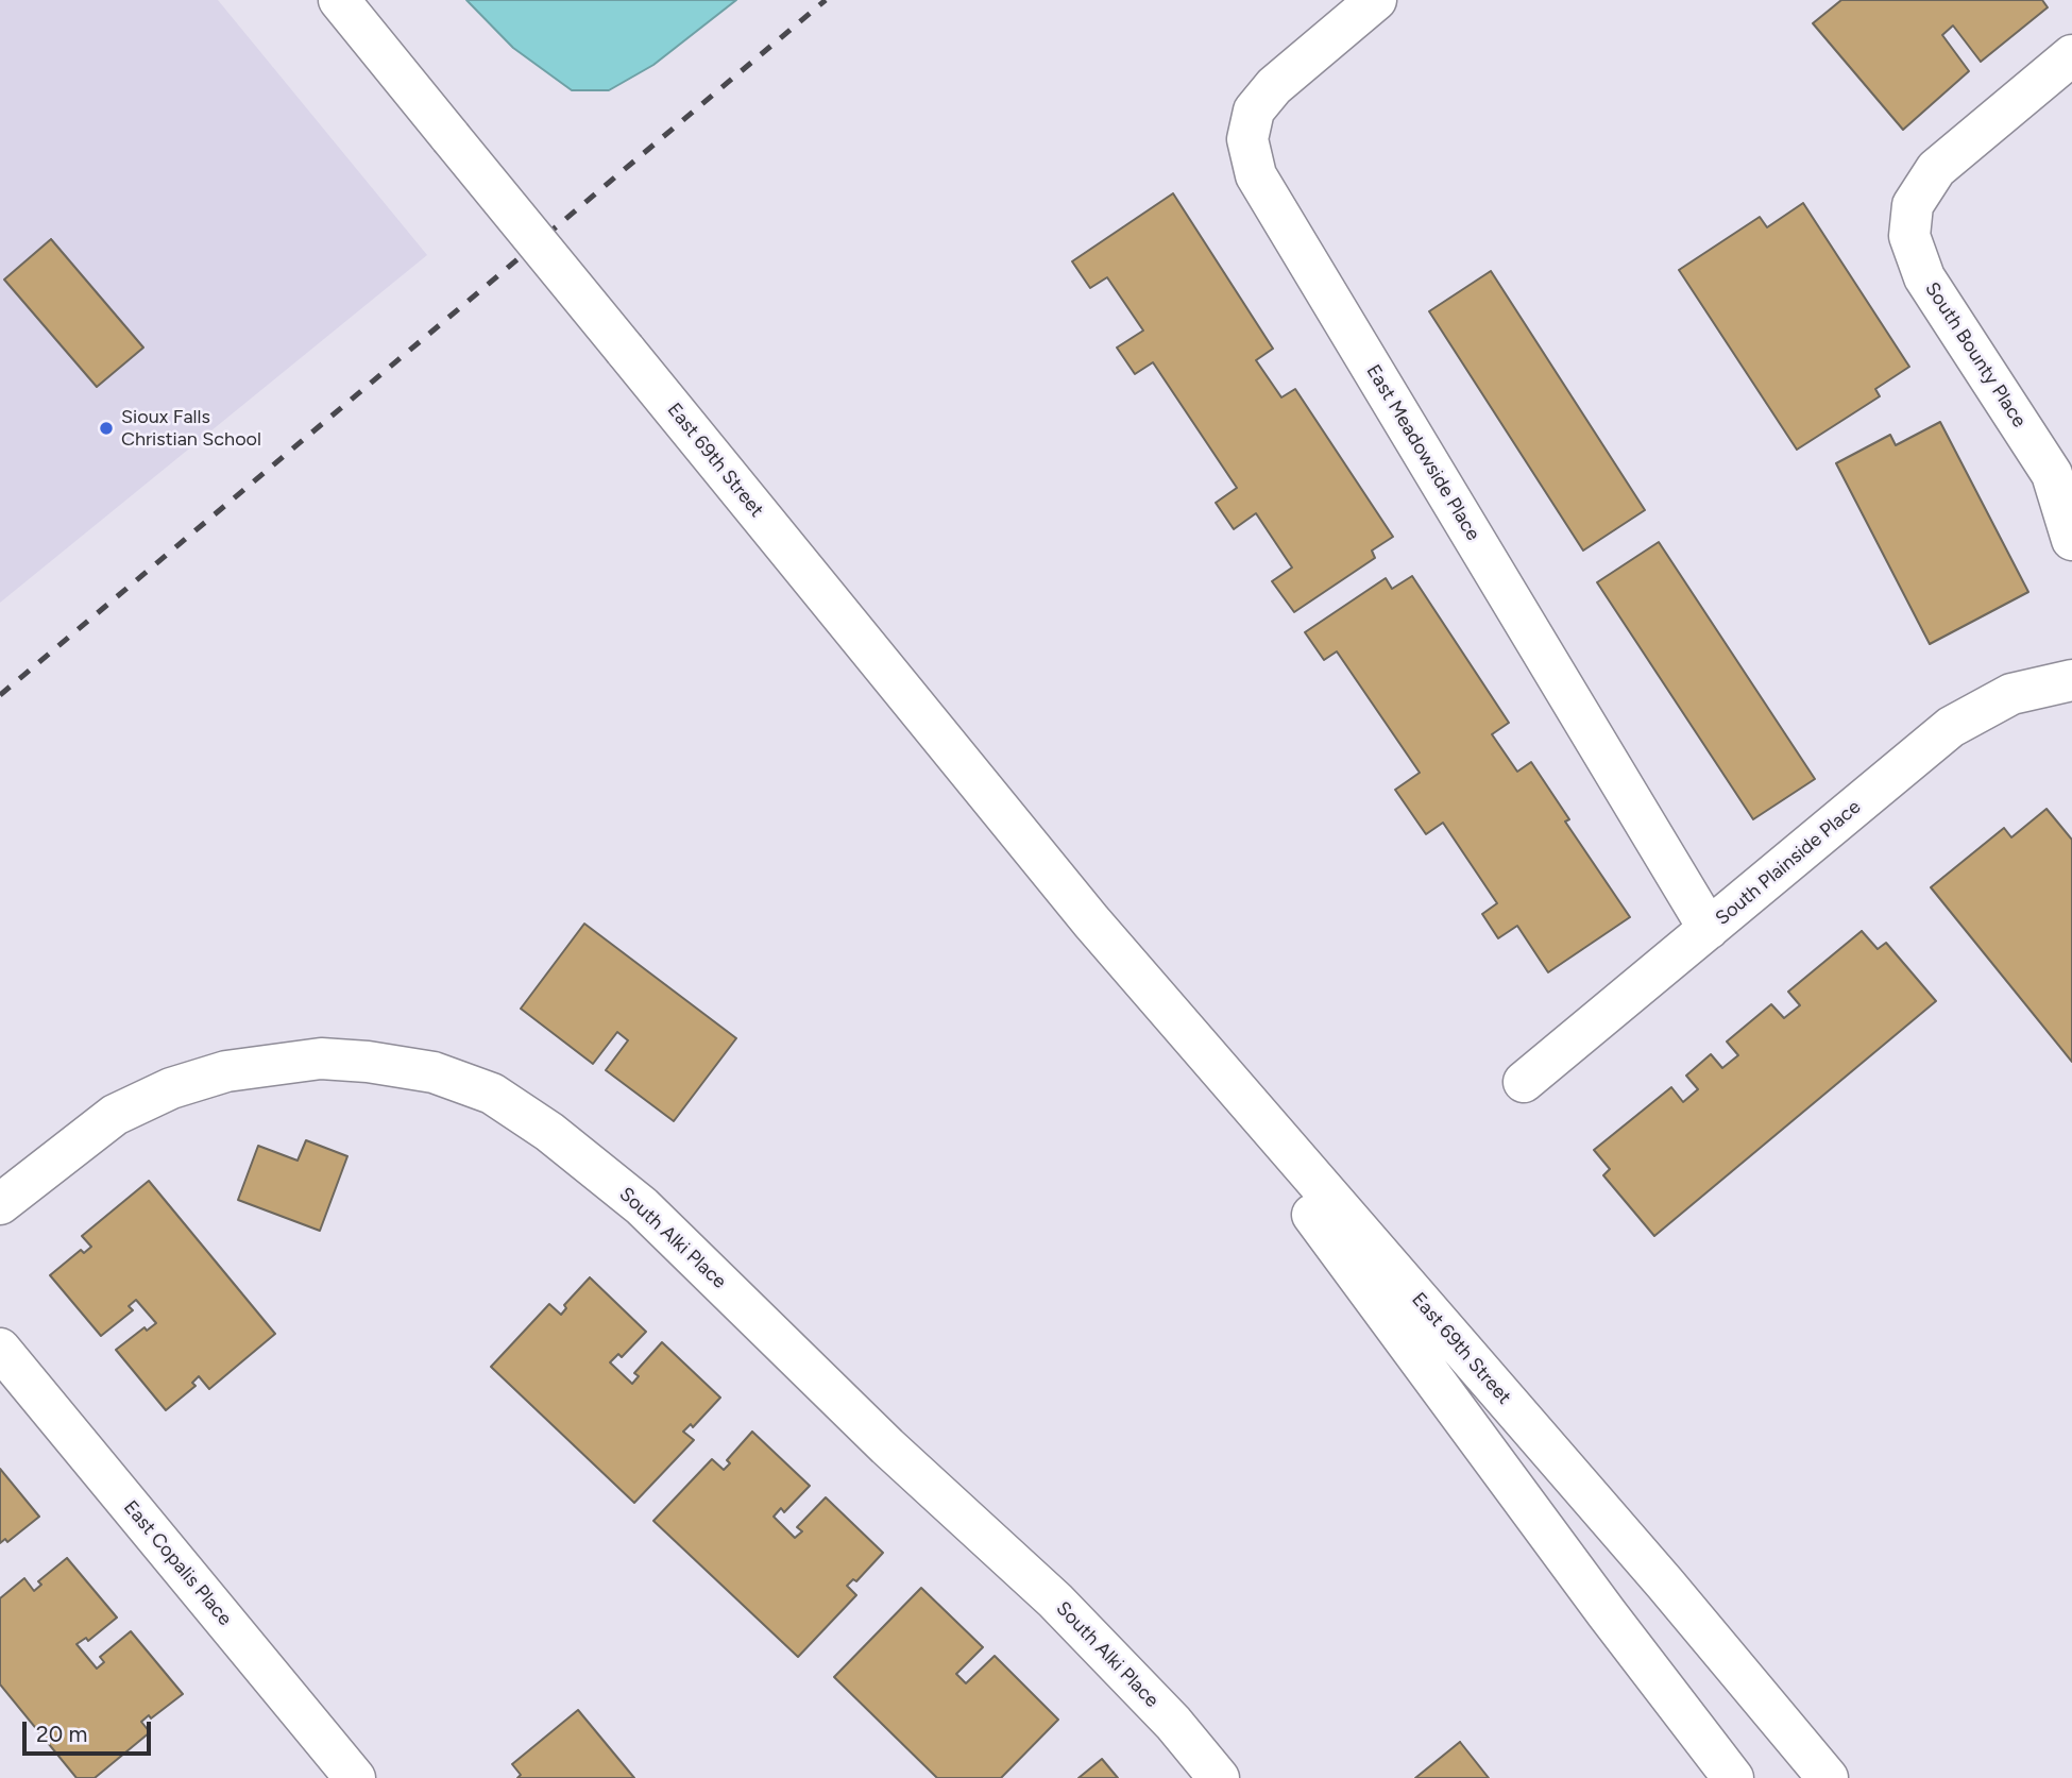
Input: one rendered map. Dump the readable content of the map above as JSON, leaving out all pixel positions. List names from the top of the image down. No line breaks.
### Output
{"streets":{"street":["South Bounty Place","East Meadowside Place","East 69th Street","South Plainside Place","South Alki Place","East Copalis Place"]},"crossings":[["East Meadowside Place","South Plainside Place"]],"places":["Sioux Falls Christian School"],"scale_bar":"20 m"}
